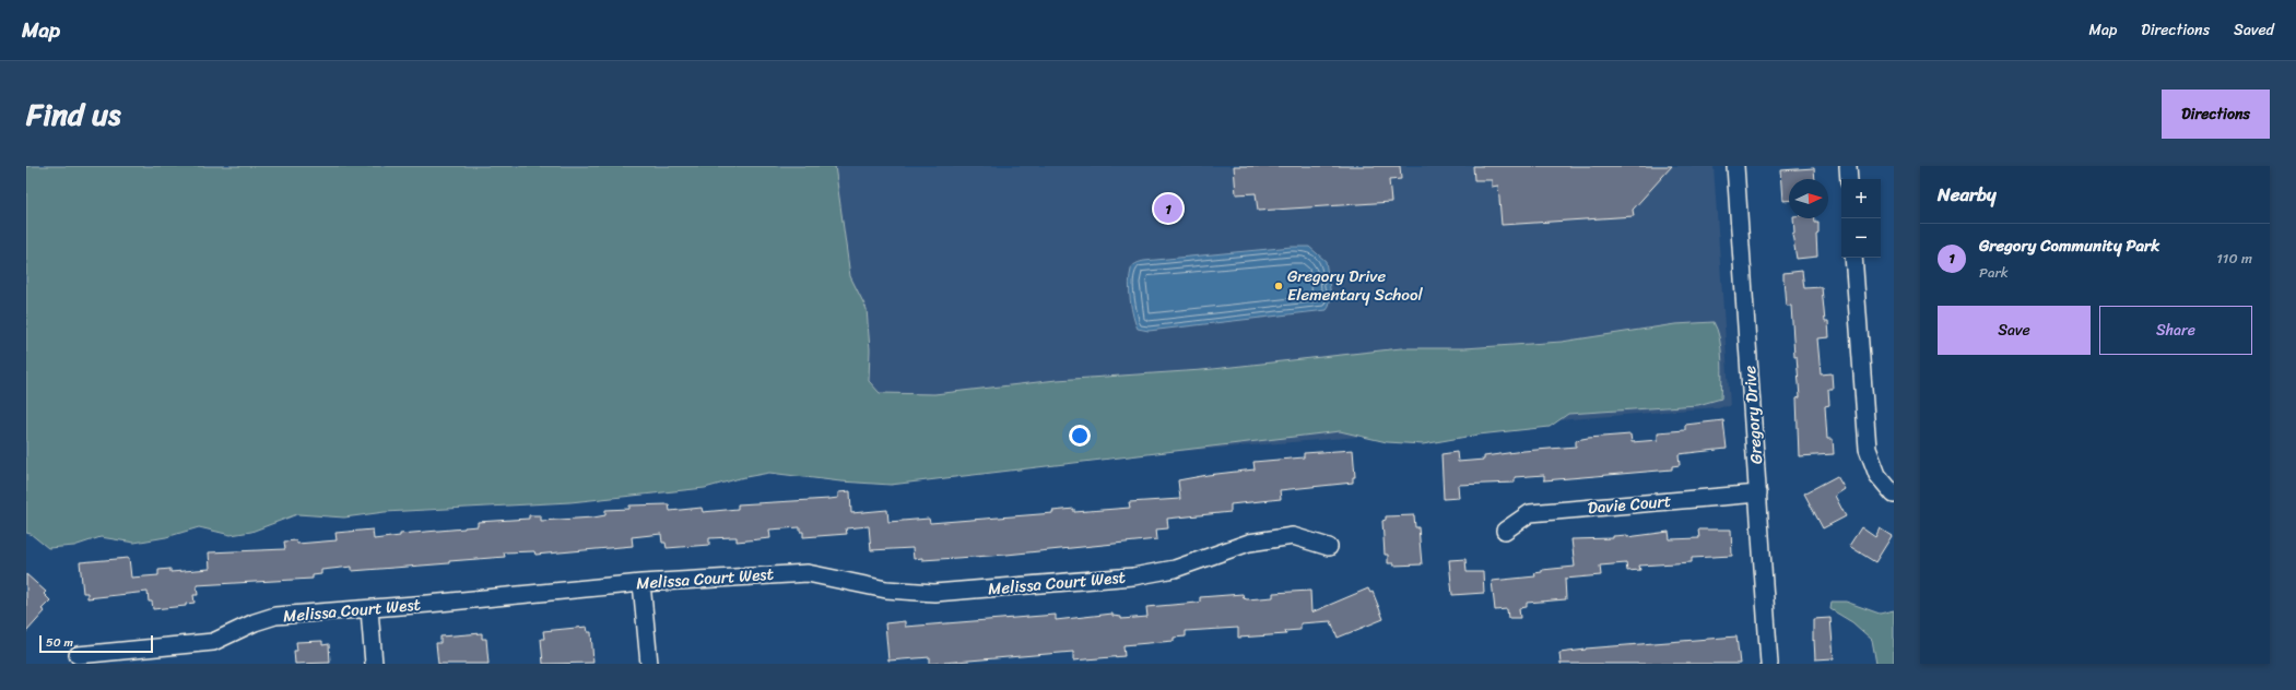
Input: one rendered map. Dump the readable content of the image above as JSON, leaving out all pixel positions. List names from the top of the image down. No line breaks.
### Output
{"streets":{"street":["Gregory Drive","Davie Court","Melissa Court West"]},"crossings":[["Gregory Drive","Davie Court"]],"places":["Gregory Drive Elementary School"],"scale_bar":"50 m","north":"right","page":{"header":"Map","nav":["Map","Directions","Saved"],"title":"Find us","buttons":["Directions",["Save","Share"]],"heading":"Nearby","map_buttons":["+","−"],"pins":"1","list":[{"mark":"1","name":"Gregory Community Park","note":"Park","value":"110 m"}],"scale":"50 m"}}
